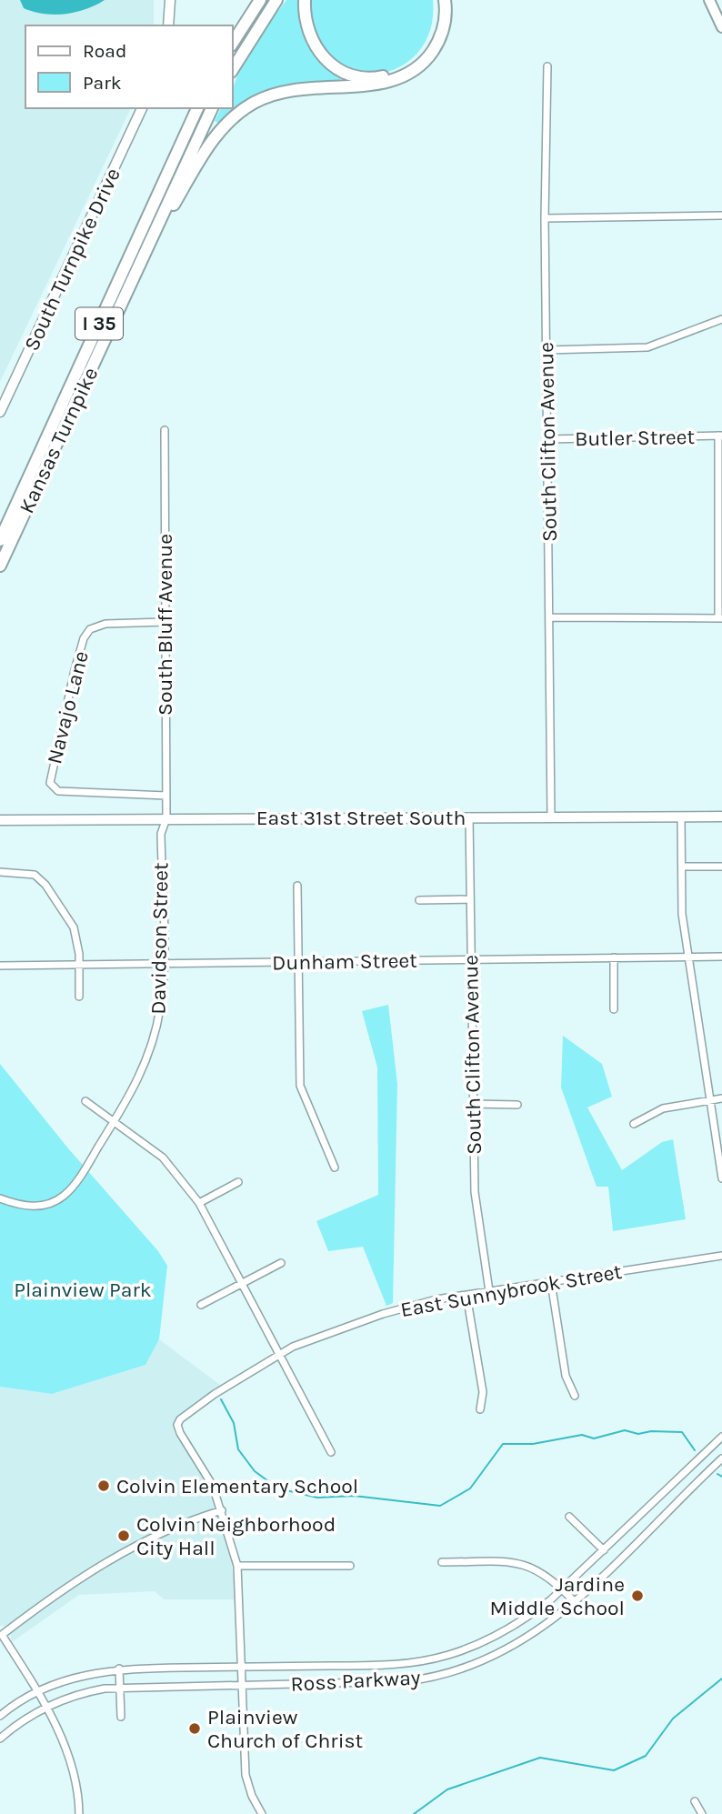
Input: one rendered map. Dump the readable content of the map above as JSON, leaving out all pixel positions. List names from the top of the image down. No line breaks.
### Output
{"streets":{"highway":["I 35","Kansas Turnpike"],"street":["South Turnpike Drive","Butler Street","South Clifton Avenue","South Bluff Avenue","Navajo Lane","East 31st Street South","Davidson Street","Dunham Street","East Sunnybrook Street","Ross Parkway"]},"crossings":[["Butler Street","South Clifton Avenue"],["South Clifton Avenue","East 31st Street South"],["South Clifton Avenue","Dunham Street"],["South Clifton Avenue","East Sunnybrook Street"],["South Bluff Avenue","Navajo Lane"],["South Bluff Avenue","East 31st Street South"],["South Bluff Avenue","Davidson Street"],["East 31st Street South","Davidson Street"],["Davidson Street","Dunham Street"]],"parks":["Plainview Park"],"places":["Colvin Elementary School","Colvin Neighborhood City Hall","Jardine Middle School","Plainview Church of Christ"],"legend":["Road","Park"]}
